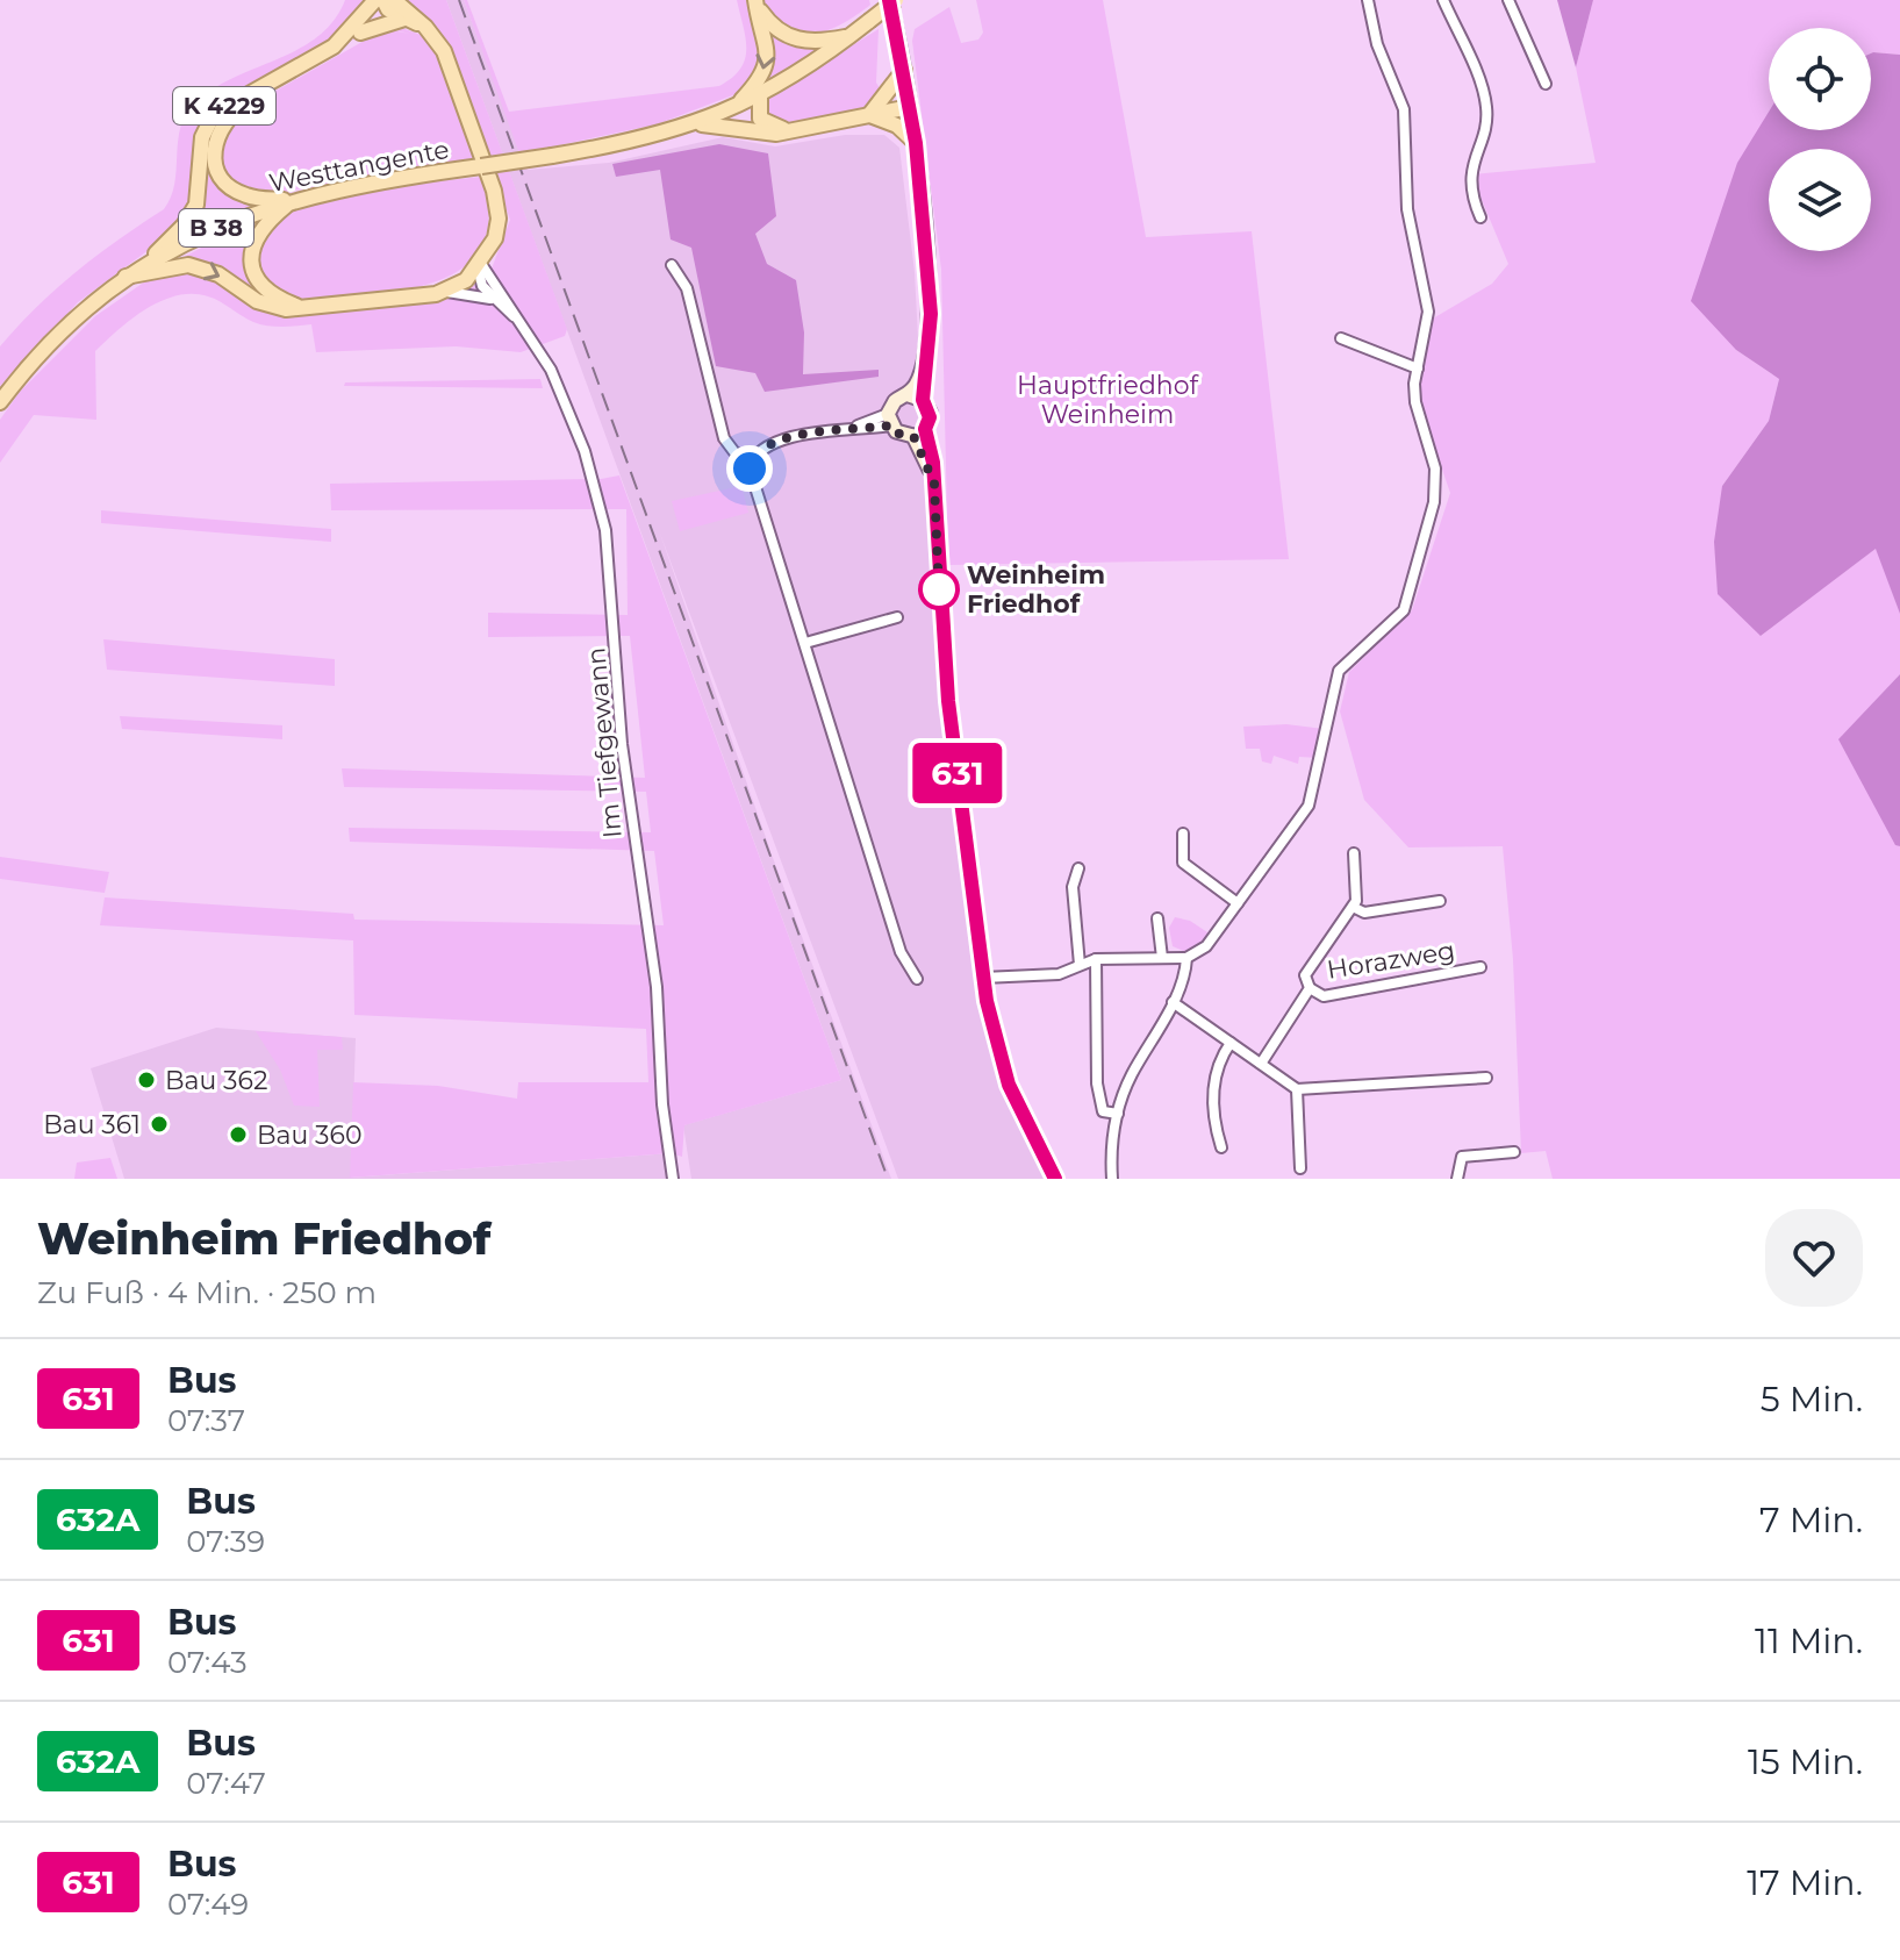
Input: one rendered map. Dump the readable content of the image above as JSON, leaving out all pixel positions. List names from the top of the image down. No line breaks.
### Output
{"streets":{"main road":["K 4229","Westtangente","B 38"],"street":["Im Tiefgewann","Horazweg"]},"crossings":[["K 4229","Westtangente"],["Westtangente","B 38"]],"parks":["Hauptfriedhof Weinheim"],"places":["Weinheim Friedhof","Bau 362","Bau 361","Bau 360"],"lines":["bus line 631"],"page":{"on_map":"631","heading":["Weinheim Friedhof","Zu Fuß · 4 Min. · 250 m"],"list":[{"mark":"631","name":"Bus","note":"07:37","value":"5 Min."},{"mark":"632A","name":"Bus","note":"07:39","value":"7 Min."},{"mark":"631","name":"Bus","note":"07:43","value":"11 Min."},{"mark":"632A","name":"Bus","note":"07:47","value":"15 Min."},{"mark":"631","name":"Bus","note":"07:49","value":"17 Min."}]}}
